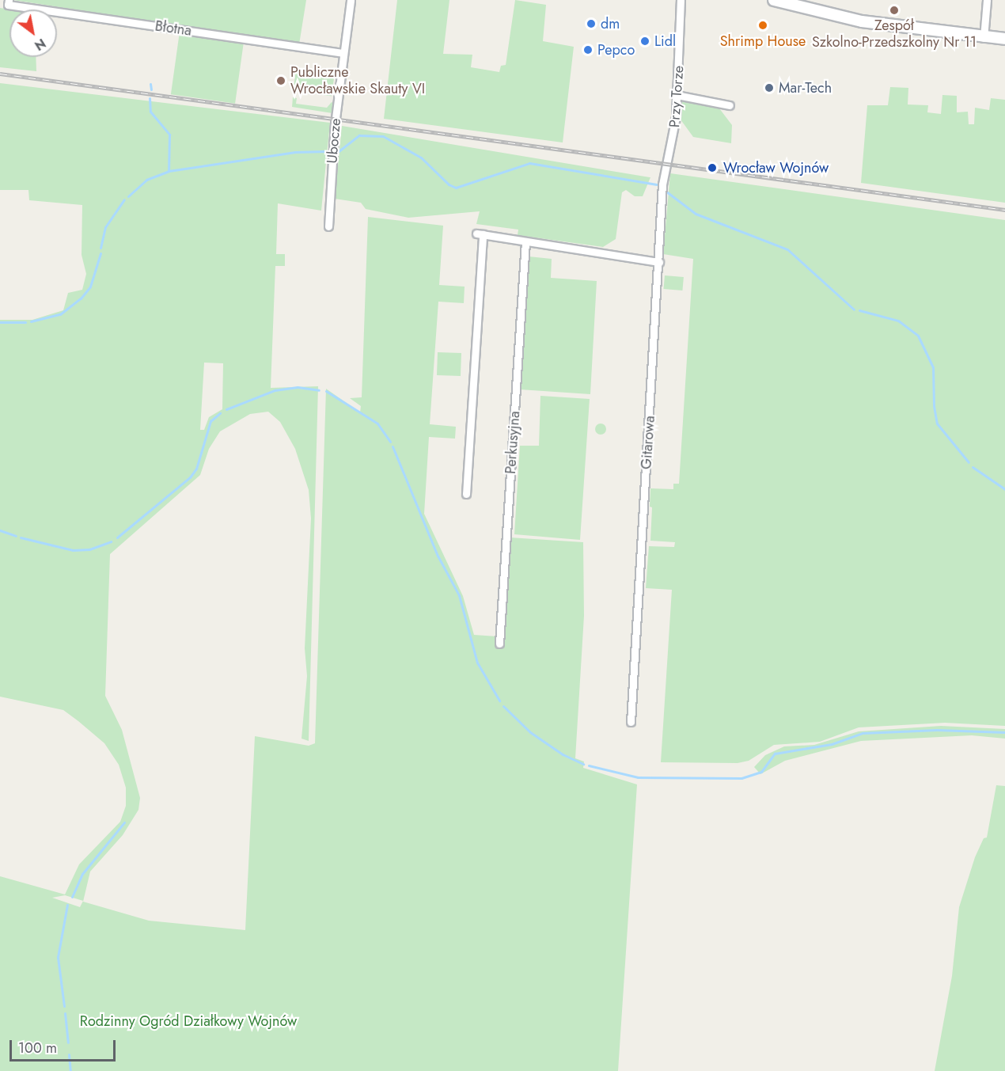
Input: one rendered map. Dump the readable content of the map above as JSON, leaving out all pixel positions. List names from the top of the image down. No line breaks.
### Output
{"streets":{"street":["Błotna","Przy Torze","Ubocze","Perkusyjna","Gitarowa"]},"crossings":[["Błotna","Ubocze"],["Przy Torze","Gitarowa"]],"parks":["Rodzinny Ogród Działkowy Wojnów"],"places":["Zespół Szkolno-Przedszkolny Nr 11","dm","Shrimp House","Lidl","Pepco","Publiczne Wrocławskie Skauty VI","Mar-Tech","Wrocław Wojnów"],"scale_bar":"100 m","north":"bottom right"}
